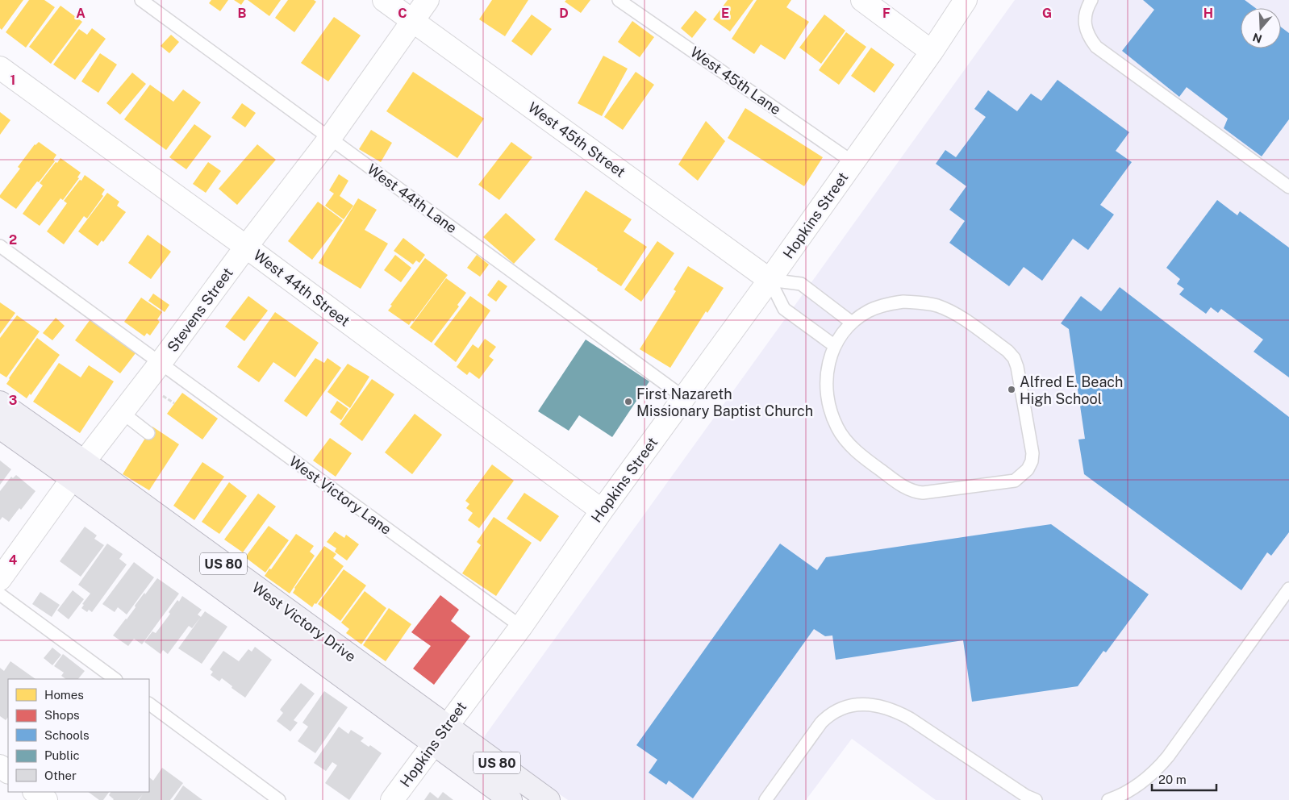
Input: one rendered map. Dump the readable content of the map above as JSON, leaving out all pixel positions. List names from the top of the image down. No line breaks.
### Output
{"streets":{"main road":["US 80","West Victory Drive"],"street":["West 45th Street","Hopkins Street","West 44th Street","Stevens Street"],"lane":["West 45th Lane","West 44th Lane","West Victory Lane"]},"crossings":[["West 45th Lane","Hopkins Street"],["West 45th Street","Hopkins Street"],["West 45th Street","Stevens Street"],["West 44th Lane","Hopkins Street"],["West 44th Lane","Stevens Street"],["Hopkins Street","West 44th Street"],["Hopkins Street","West Victory Lane"],["Hopkins Street","West Victory Drive"],["West 44th Street","Stevens Street"],["Stevens Street","West Victory Lane"],["Stevens Street","West Victory Drive"]],"places":["Alfred E. Beach High School","First Nazareth Missionary Baptist Church"],"legend":["Homes","Shops","Schools","Public","Other"],"scale_bar":"20 m","north":"bottom","grid":{"columns":["A","B","C","D","E","F","G","H"],"rows":["1","2","3","4"]}}
